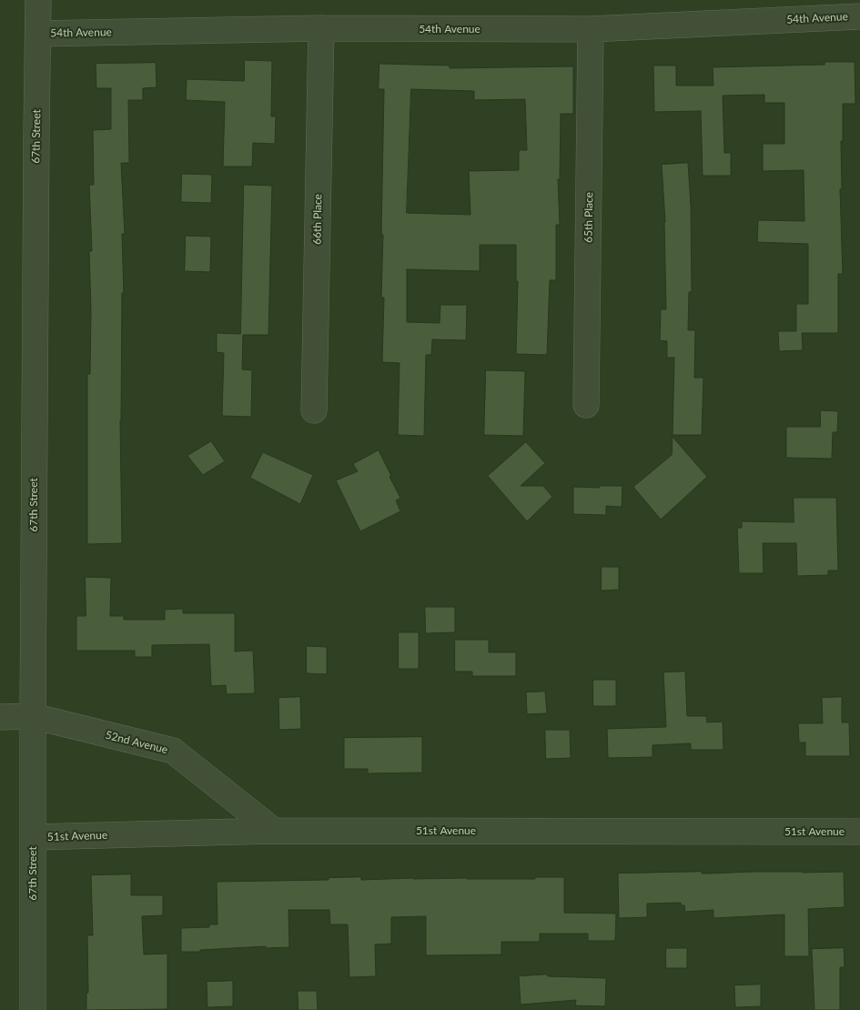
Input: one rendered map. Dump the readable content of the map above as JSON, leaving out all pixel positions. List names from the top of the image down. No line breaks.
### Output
{"streets":{"street":["54th Avenue","67th Street","65th Place","66th Place","52nd Avenue","51st Avenue"]},"crossings":[["54th Avenue","67th Street"],["54th Avenue","65th Place"],["54th Avenue","66th Place"],["67th Street","52nd Avenue"],["67th Street","51st Avenue"],["52nd Avenue","51st Avenue"]]}
